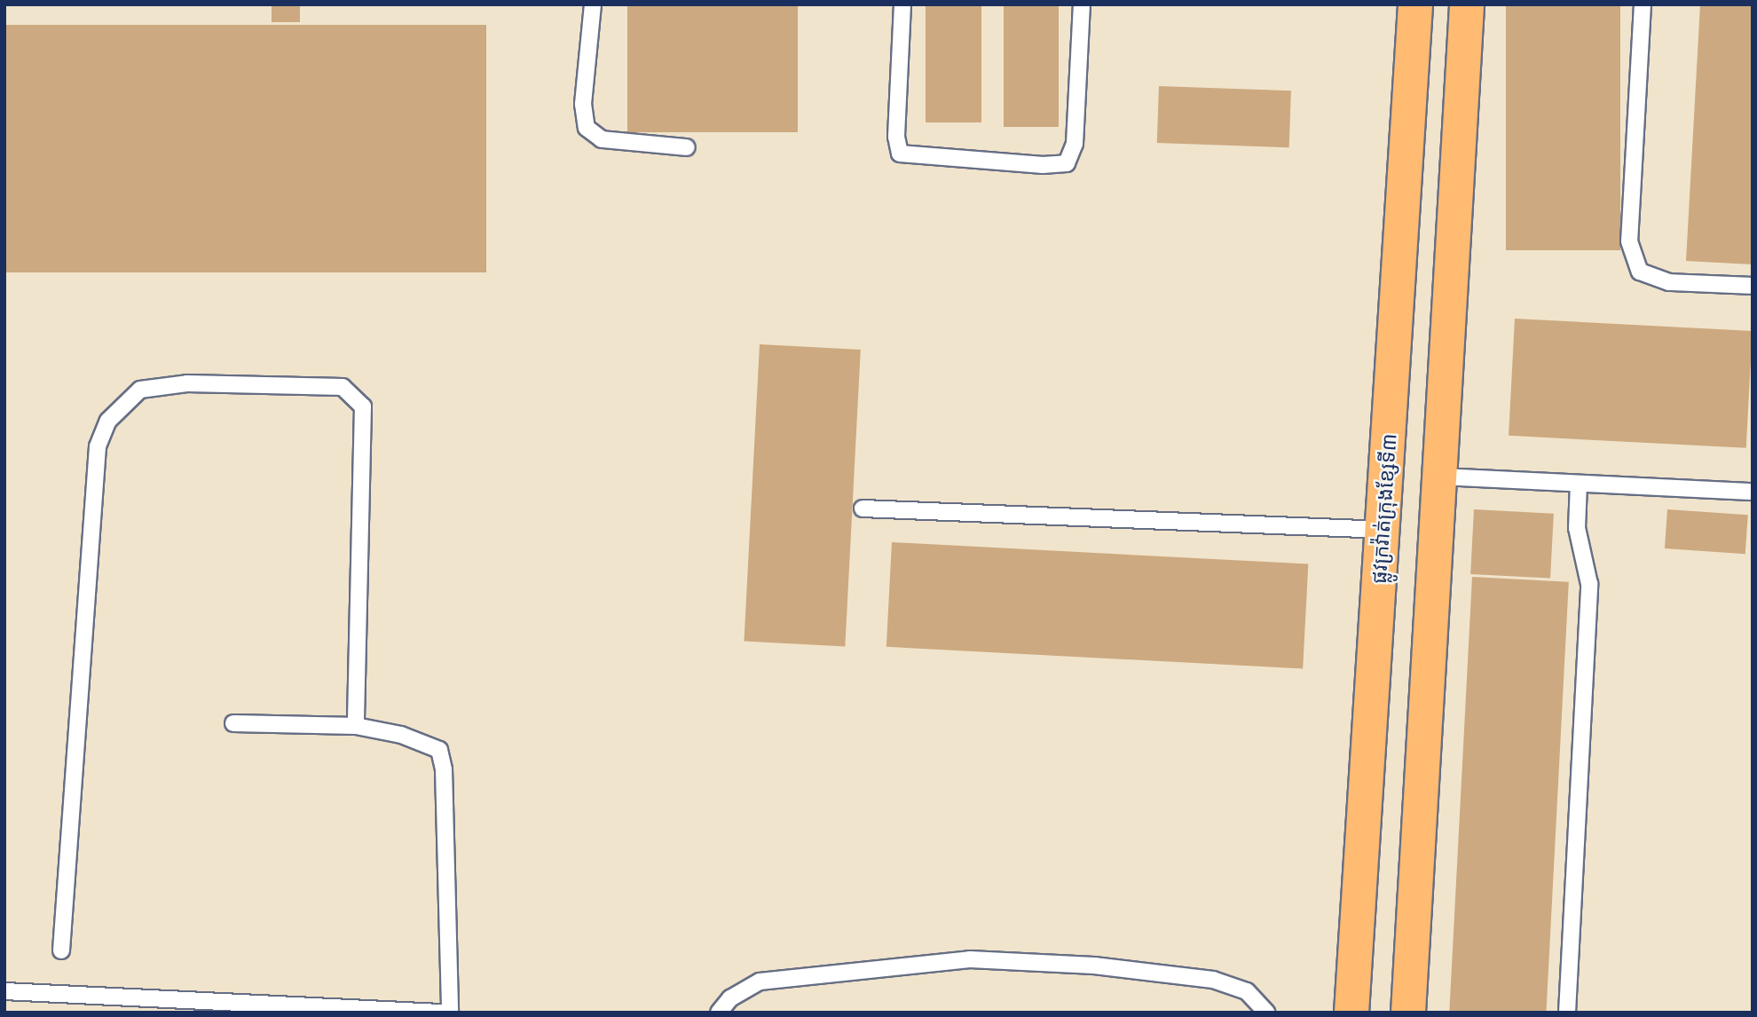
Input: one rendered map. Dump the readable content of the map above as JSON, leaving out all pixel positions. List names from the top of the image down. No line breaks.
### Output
{"streets":{"main road":["ផ្លូវក្រវ៉ាត់ក្រុងខ្សែទី៣"]}}
